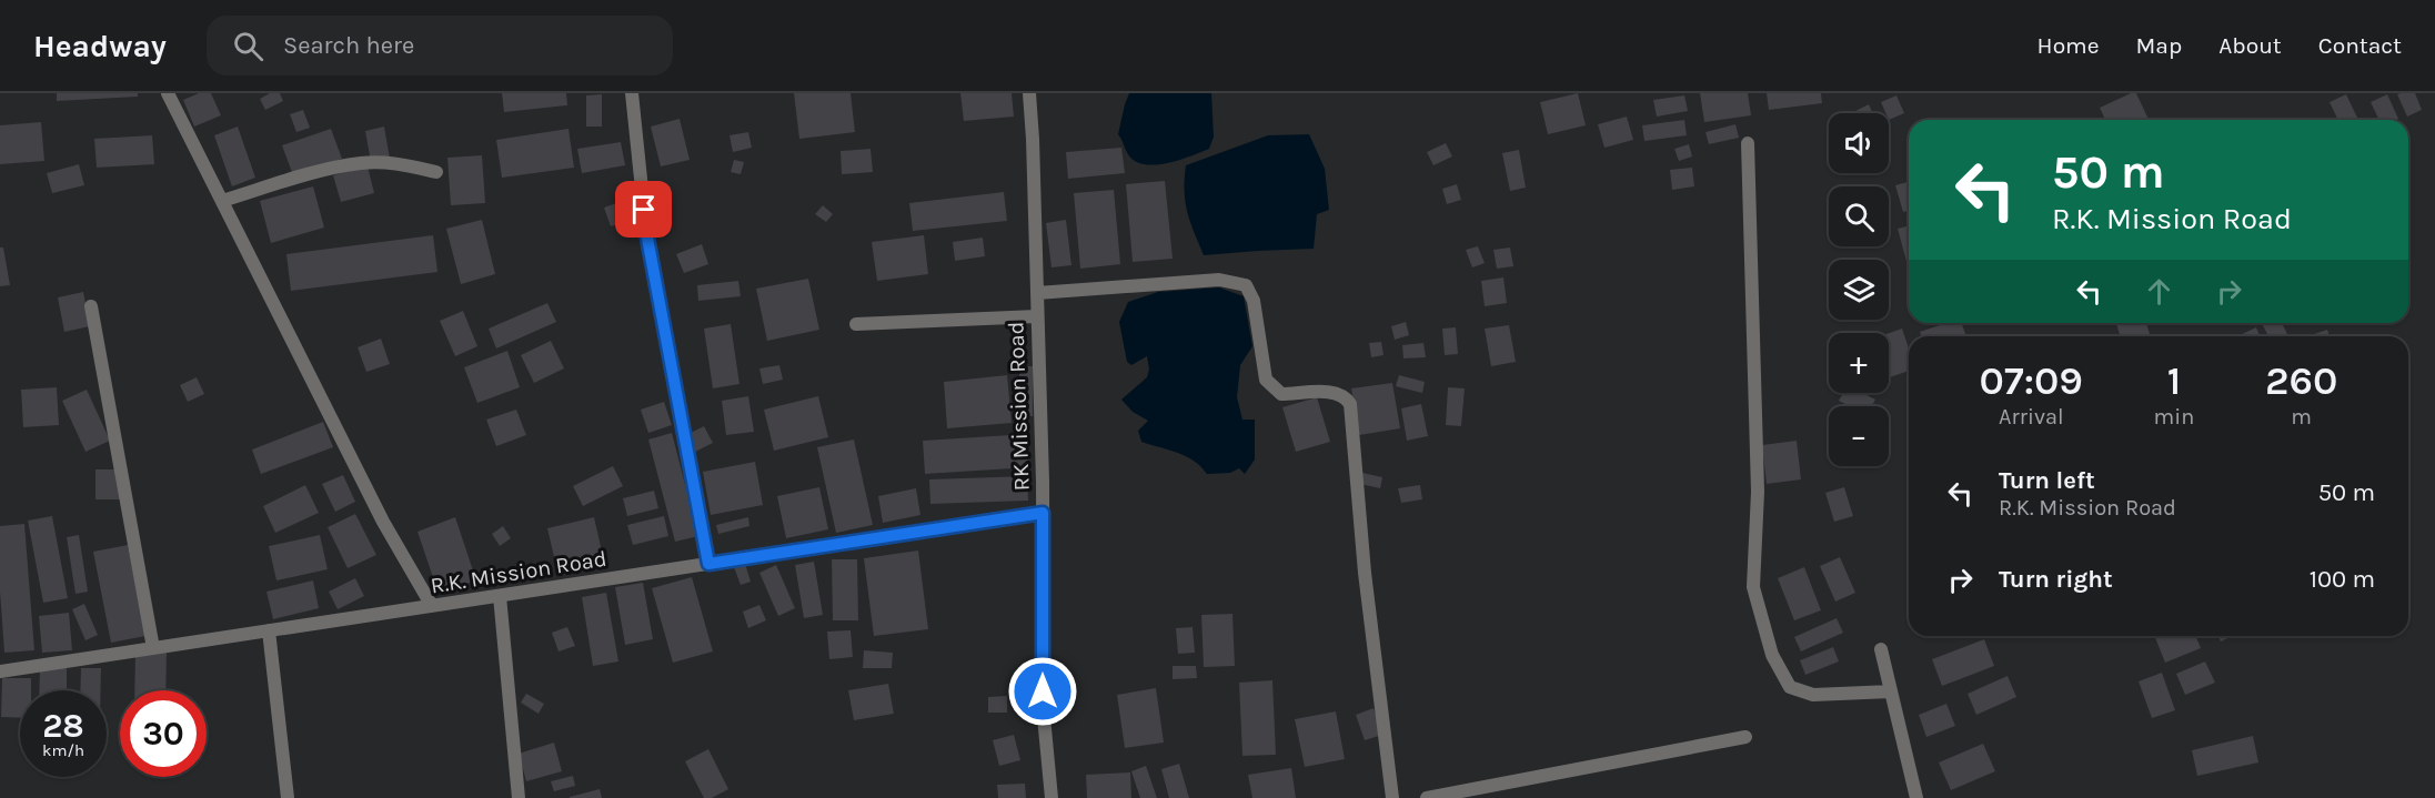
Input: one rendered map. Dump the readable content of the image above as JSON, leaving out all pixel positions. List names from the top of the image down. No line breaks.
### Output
{"streets":{"street":["RK Mission Road","R.K. Mission Road"]},"crossings":[["RK Mission Road","R.K. Mission Road"]],"page":{"header":"Headway","search":"Search here","nav":["Home","Map","About","Contact"],"map_buttons":["+","−"],"turn":["50 m","R.K. Mission Road"],"eta":["07:09","Arrival","1","min","260","m"],"list":[{"name":"Turn left","note":"R.K. Mission Road","value":"50 m"},{"name":"Turn right","value":"100 m"}],"speed":"28 km/h","limit":"30"}}
